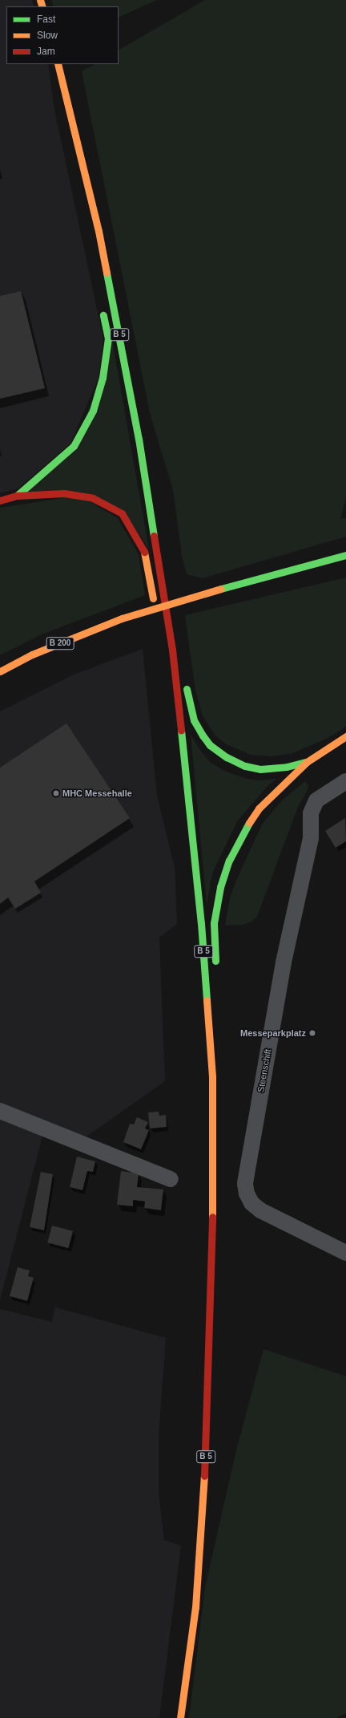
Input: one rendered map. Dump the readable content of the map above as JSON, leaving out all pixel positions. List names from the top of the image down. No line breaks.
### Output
{"streets":{"main road":["B 5","B 200"],"street":["Steenschift"]},"places":["MHC Messehalle","Messeparkplatz"],"legend":["Fast","Slow","Jam"]}
